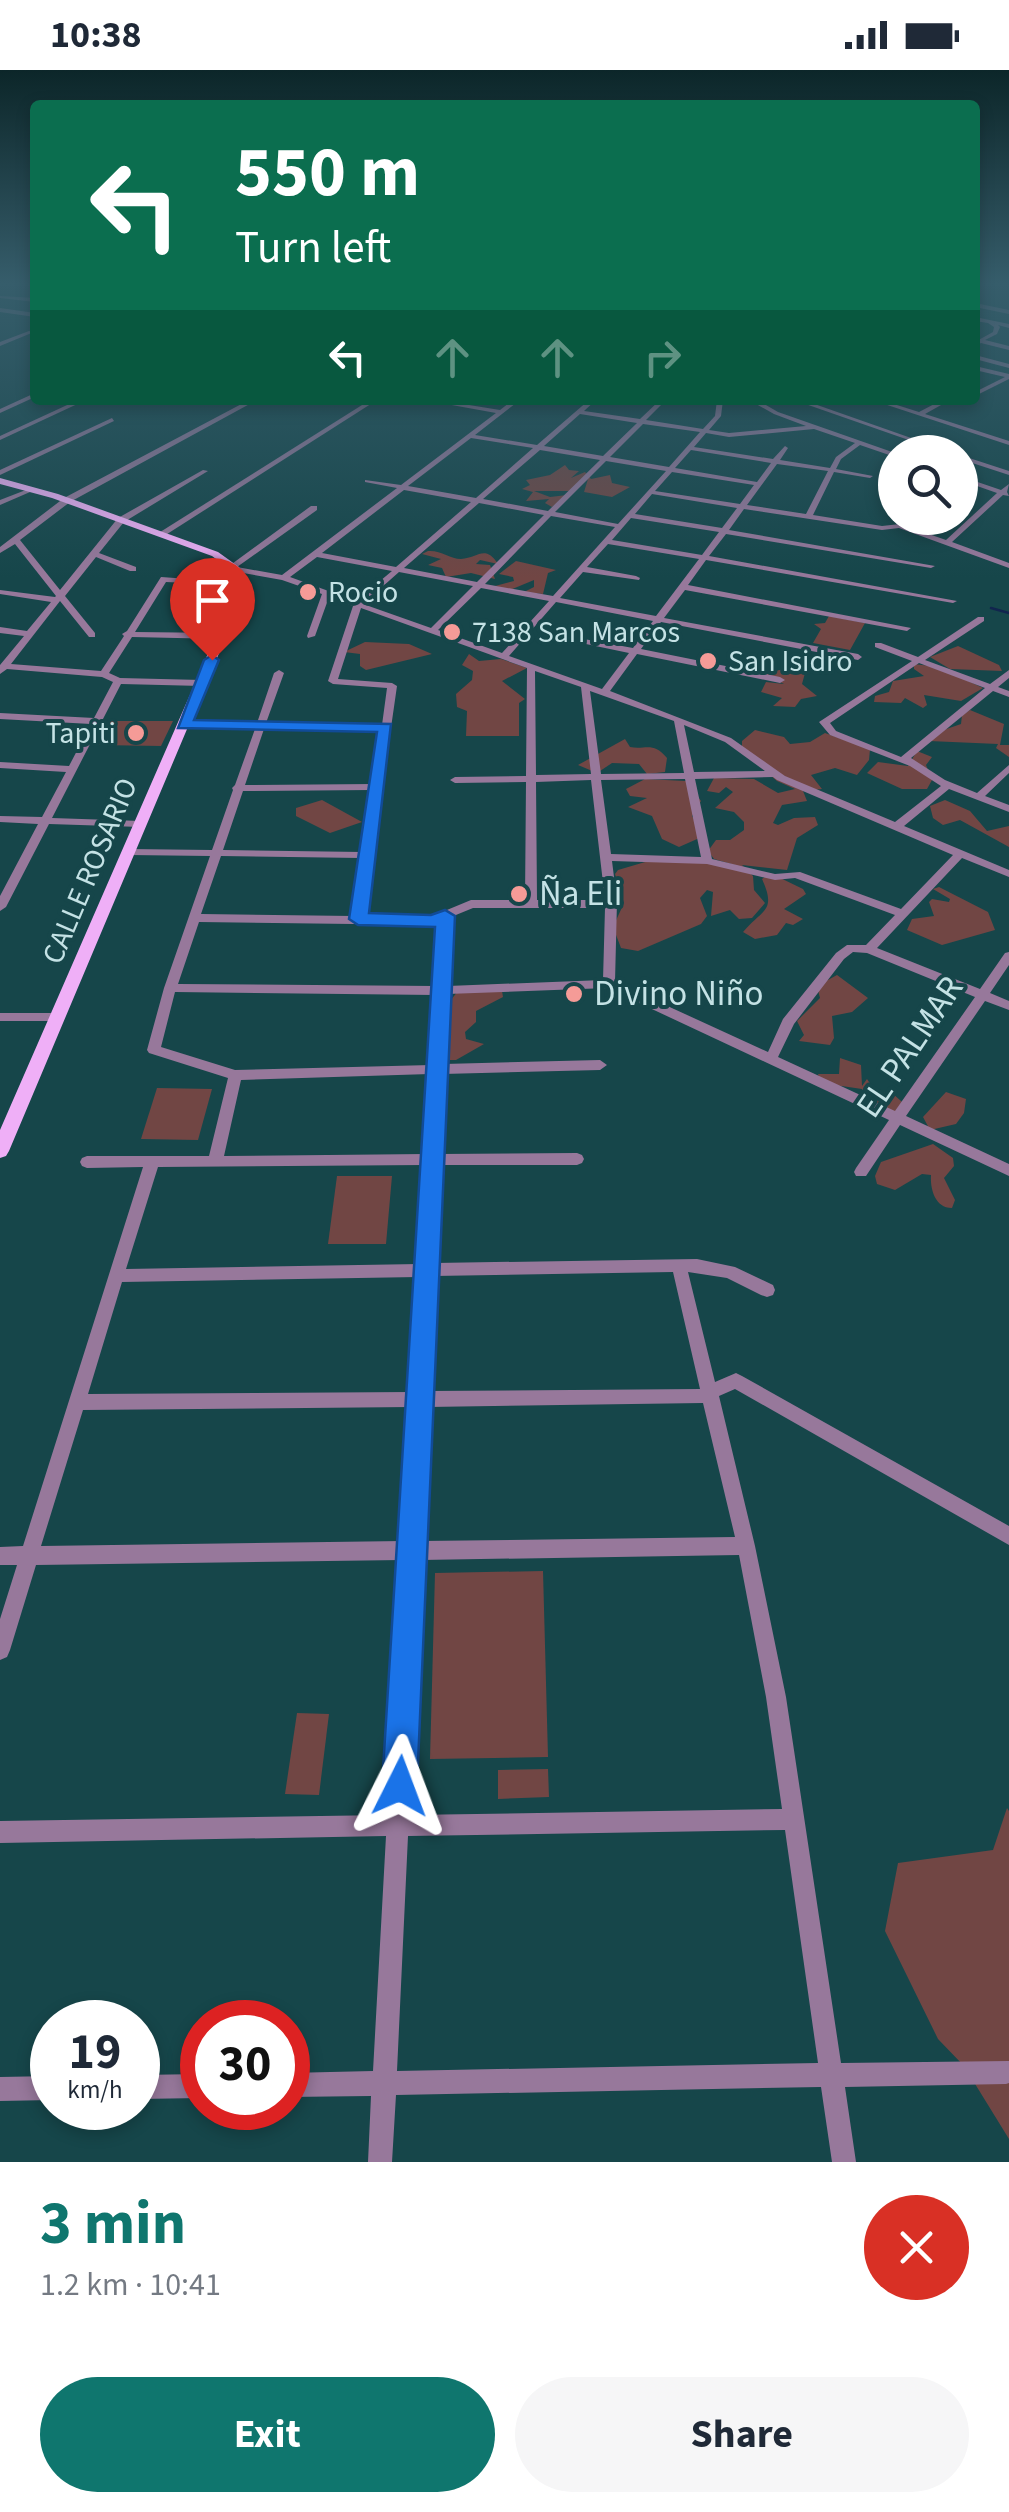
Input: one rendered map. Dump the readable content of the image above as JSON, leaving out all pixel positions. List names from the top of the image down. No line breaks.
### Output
{"streets":{"main road":["CALLE ROSARIO"],"street":["EL PALMAR"]},"places":["Rocio","7138 San Marcos","San Isidro","Tapiti","Ña Eli","Divino Niño"],"page":{"status":"10:38","turn":["550 m","Turn left"],"speed":"19 km/h","limit":"30","heading":["3 min","1.2 km · 10:41"],"buttons":["Exit","Share"]}}
